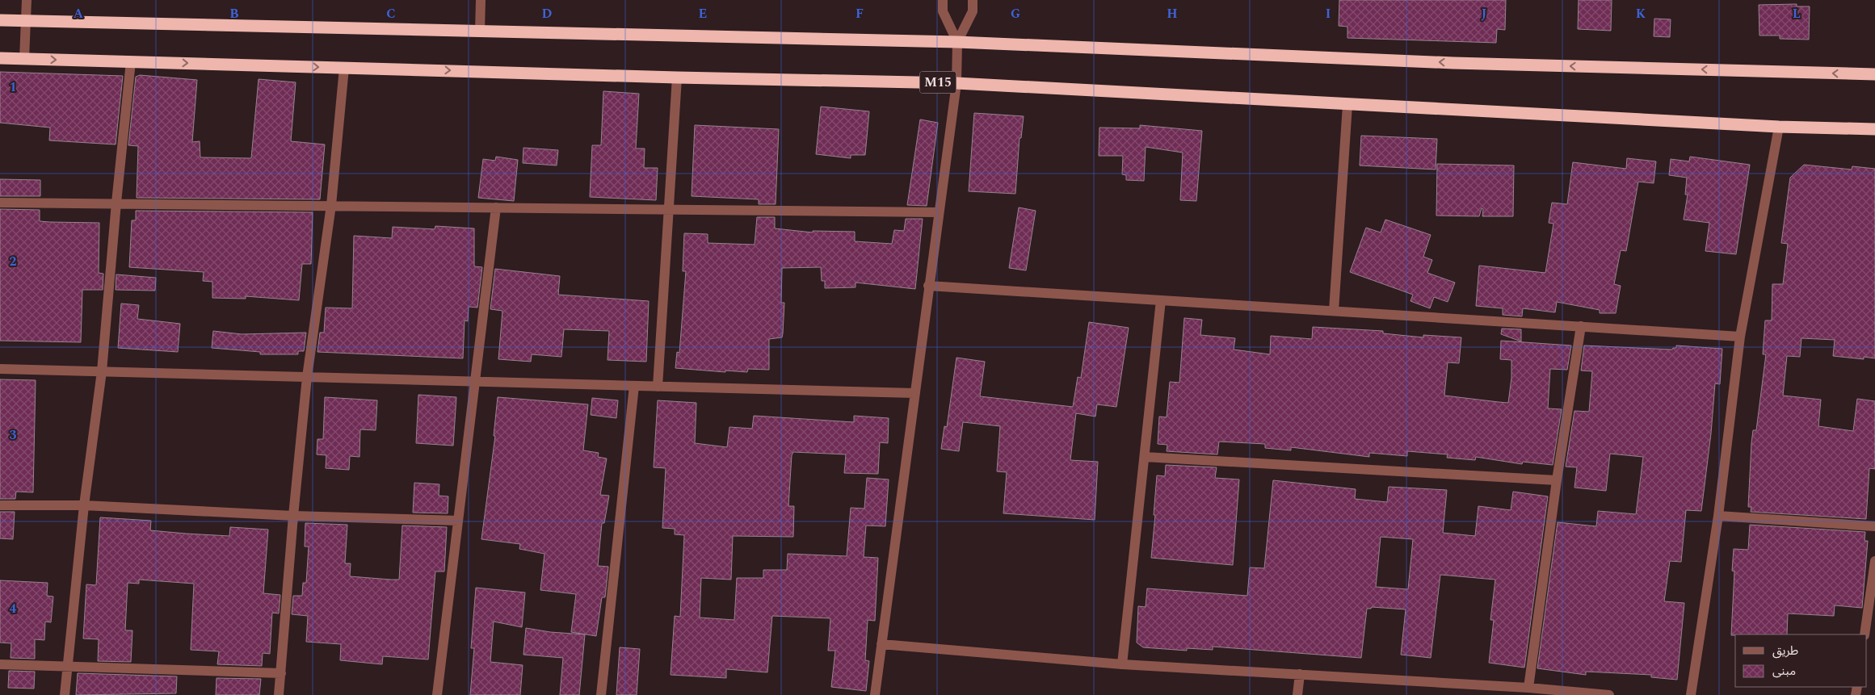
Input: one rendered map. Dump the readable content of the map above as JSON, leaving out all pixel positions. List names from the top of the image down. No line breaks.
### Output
{"streets":{"highway":["M15"]},"legend":["طريق","مبنى"],"grid":{"columns":["A","B","C","D","E","F","G","H","I","J","K","L"],"rows":["1","2","3","4"]}}
